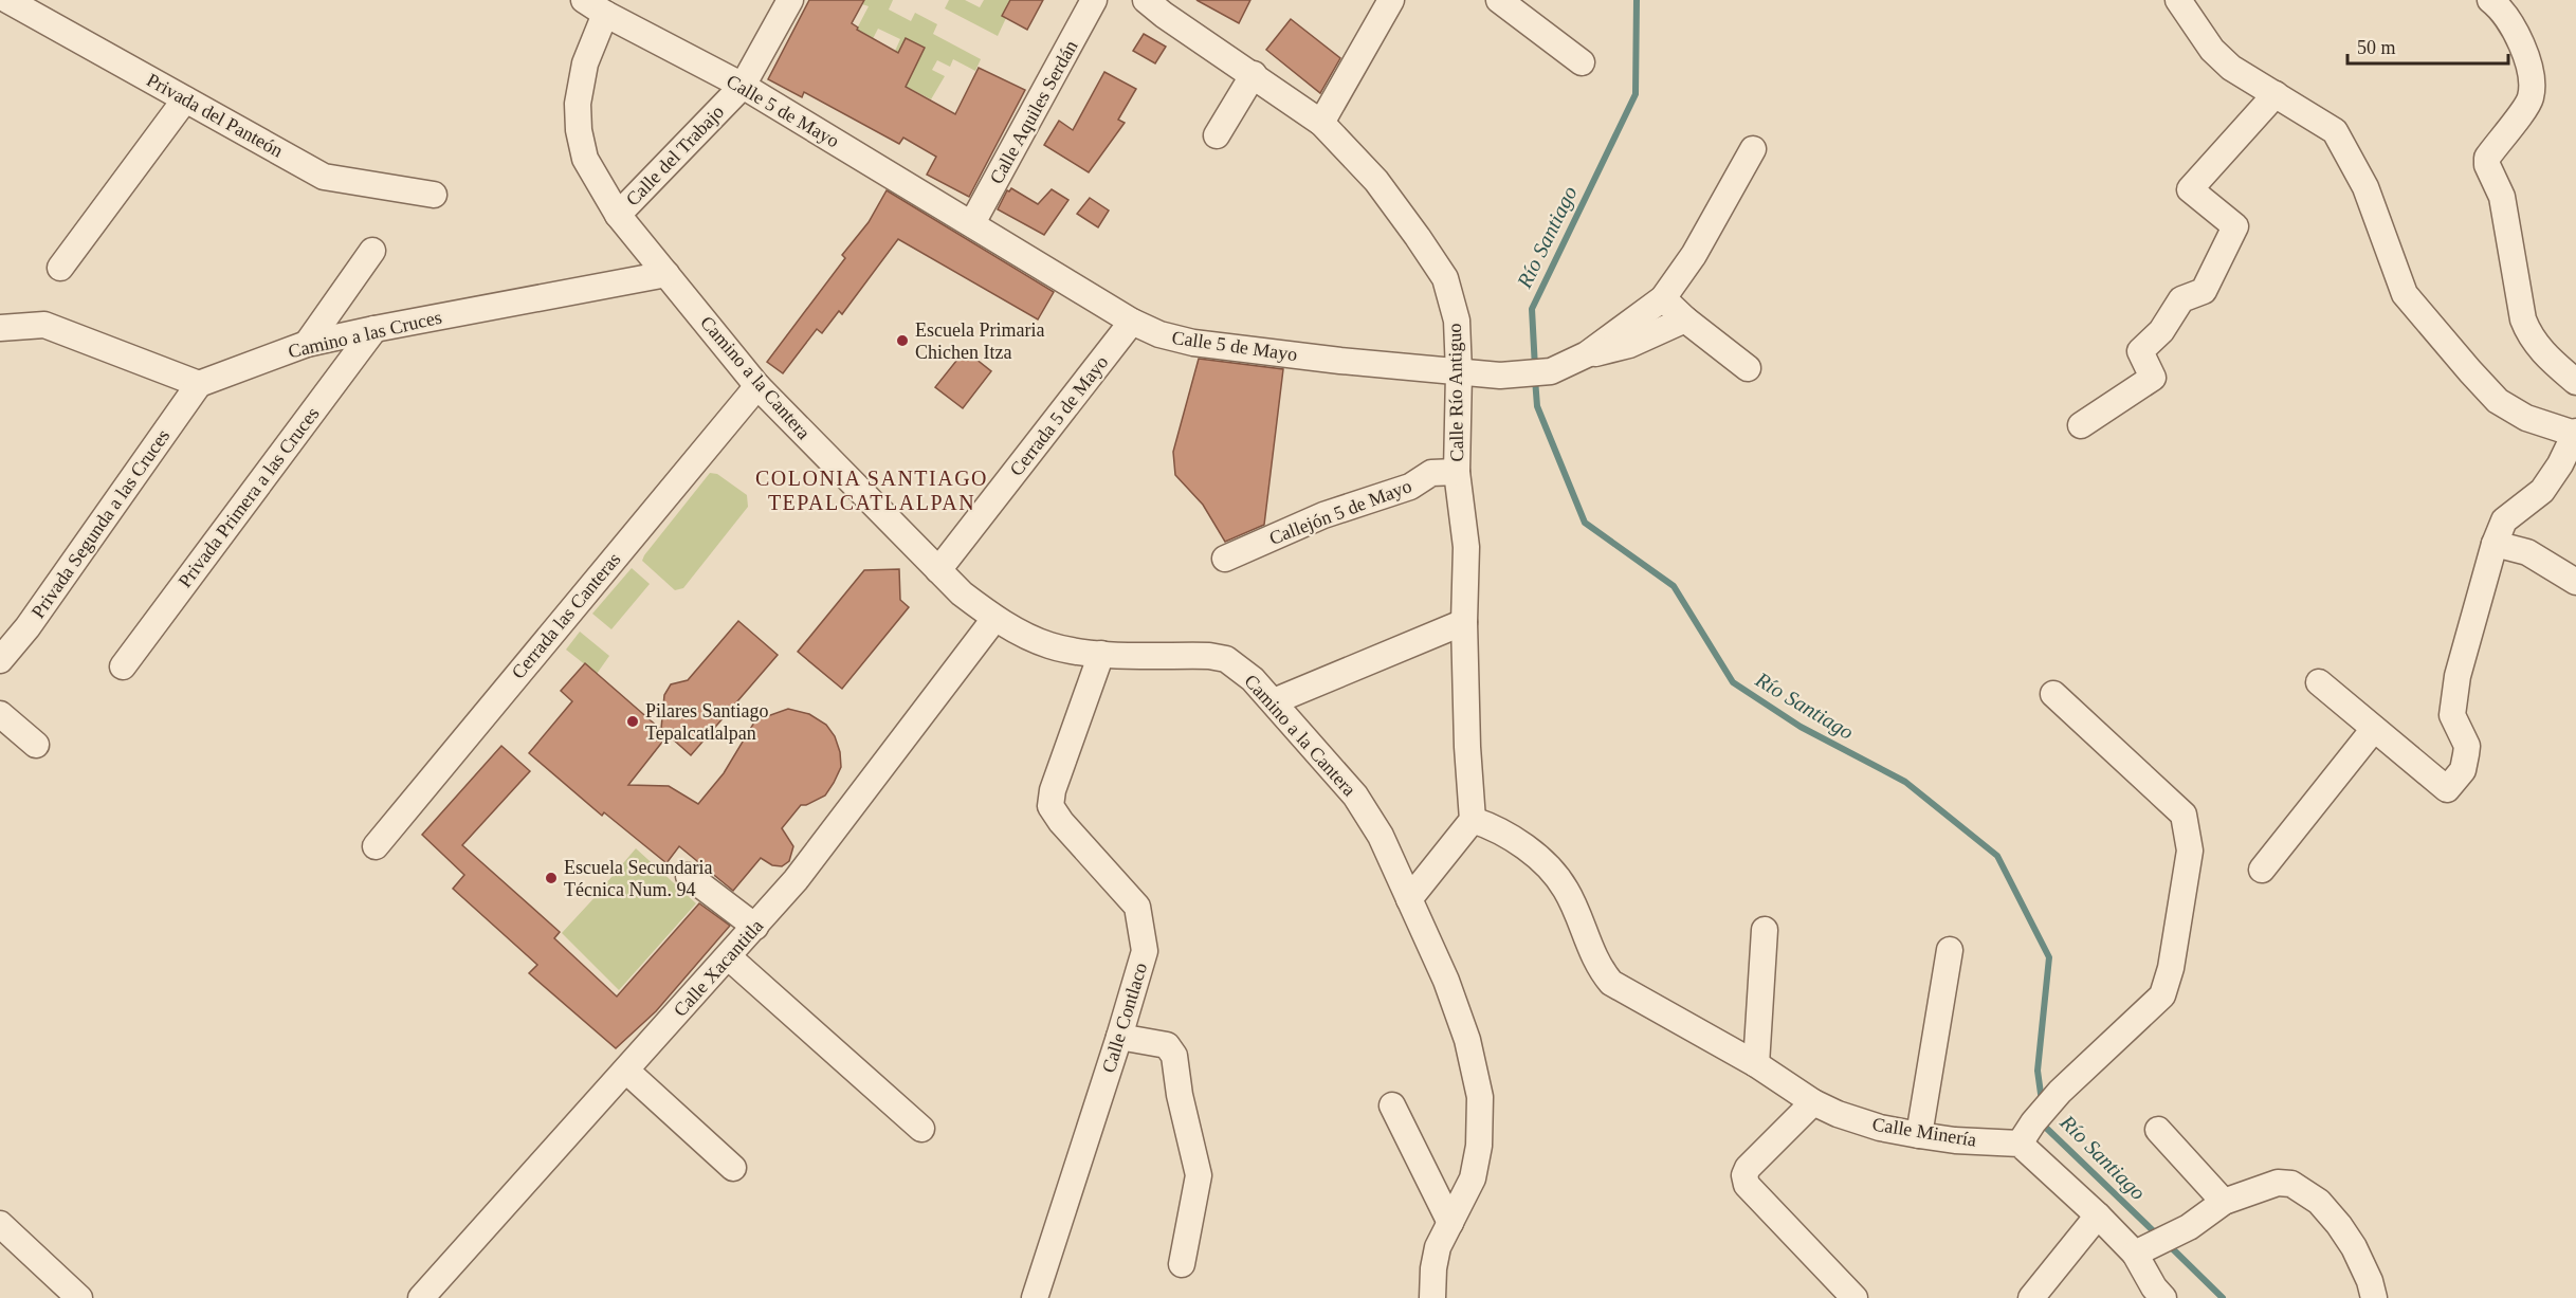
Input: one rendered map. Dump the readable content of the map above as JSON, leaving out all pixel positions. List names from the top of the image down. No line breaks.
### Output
{"streets":{"street":["Calle 5 de Mayo","Calle Aquiles Serdán","Privada del Panteón","Calle del Trabajo","Camino a las Cruces","Camino a la Cantera","Calle Río Antiguo","Cerrada 5 de Mayo","Privada Primera a las Cruces","Callejón 5 de Mayo","Privada Segunda a las Cruces","Cerrada las Canteras","Calle Xacantitla","Calle Contlaco","Calle Minería"]},"crossings":[["Calle 5 de Mayo","Calle Aquiles Serdán"],["Calle 5 de Mayo","Calle del Trabajo"],["Calle 5 de Mayo","Camino a la Cantera"],["Calle 5 de Mayo","Calle Río Antiguo"],["Calle 5 de Mayo","Cerrada 5 de Mayo"],["Calle del Trabajo","Camino a la Cantera"],["Camino a las Cruces","Camino a la Cantera"],["Camino a las Cruces","Privada Primera a las Cruces"],["Camino a las Cruces","Privada Segunda a las Cruces"],["Camino a la Cantera","Cerrada 5 de Mayo"],["Camino a la Cantera","Cerrada las Canteras"],["Camino a la Cantera","Calle Xacantitla"],["Camino a la Cantera","Calle Contlaco"],["Calle Río Antiguo","Callejón 5 de Mayo"],["Calle Río Antiguo","Calle Minería"]],"districts":["COLONIA SANTIAGO TEPALCATLALPAN"],"water":["Río Santiago"],"places":["Escuela Primaria Chichen Itza","Pilares Santiago Tepalcatlalpan","Escuela Secundaria Técnica Num. 94"],"scale_bar":"50 m"}
